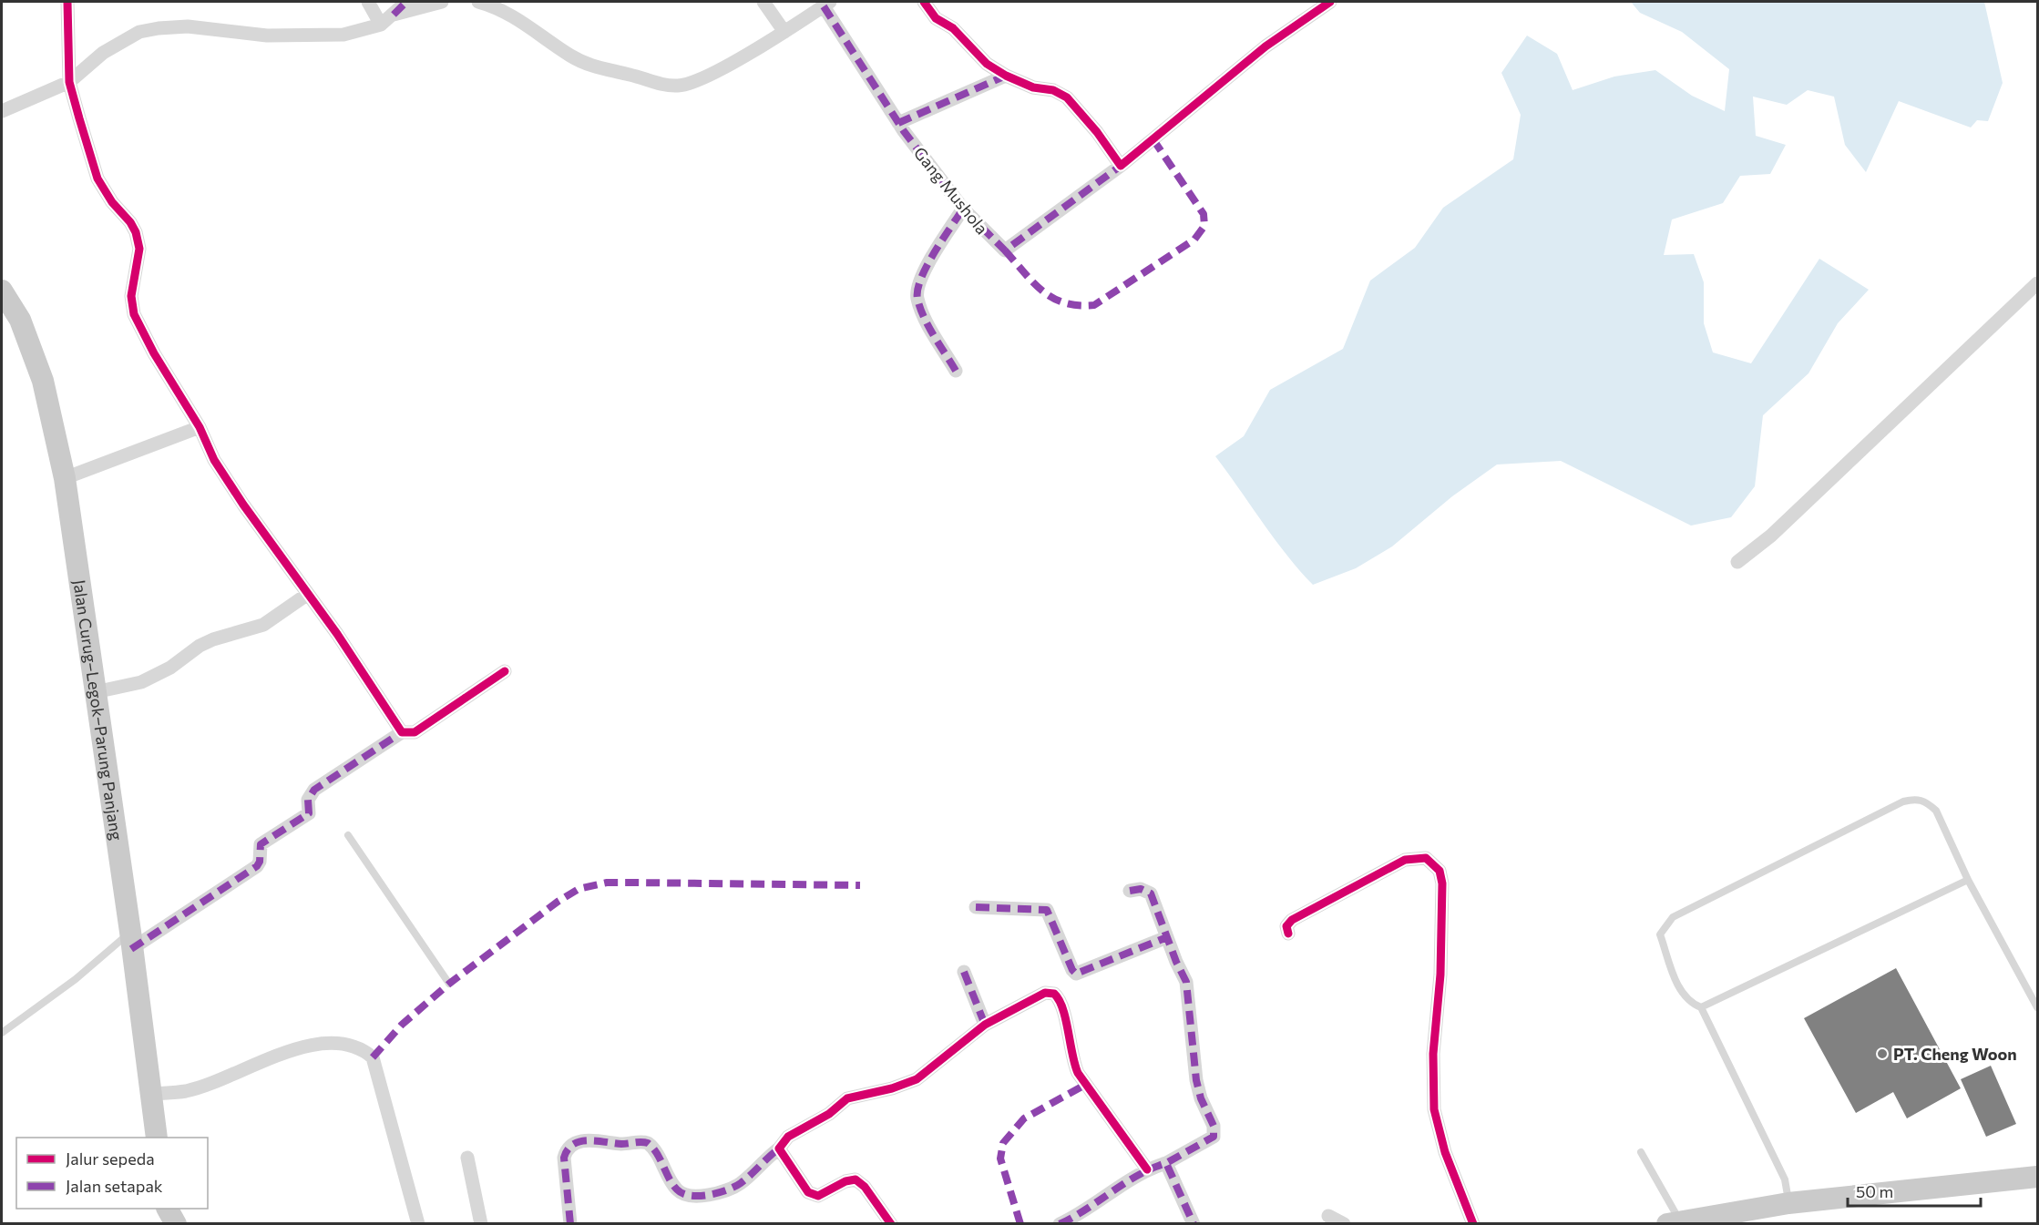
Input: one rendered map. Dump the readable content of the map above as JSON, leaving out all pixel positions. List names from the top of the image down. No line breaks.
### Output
{"streets":{"main road":["Jalan Curug–Legok–Parung Panjang"],"street":["Gang Mushola"]},"places":["PT. Cheng Woon"],"legend":["Jalur sepeda","Jalan setapak"],"scale_bar":"50 m"}
